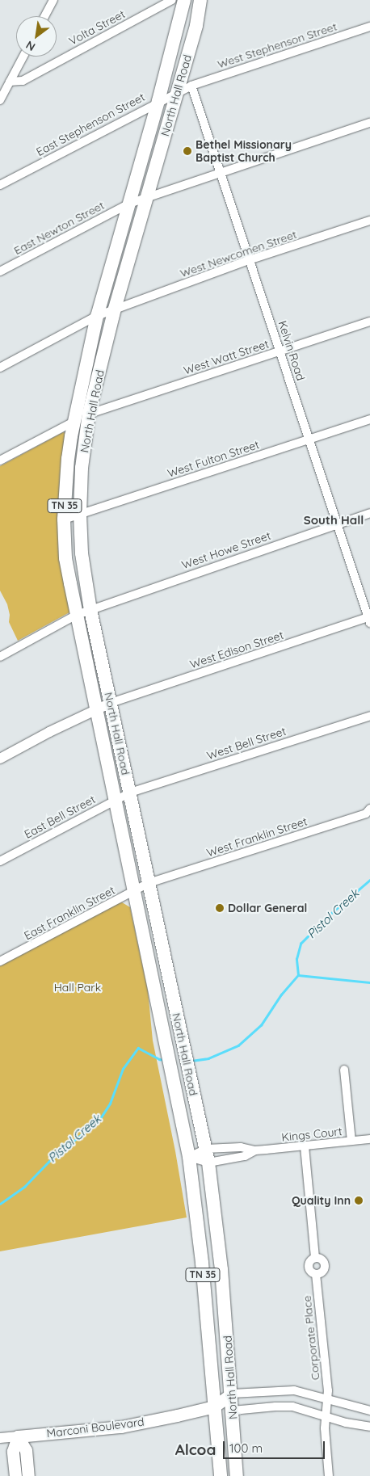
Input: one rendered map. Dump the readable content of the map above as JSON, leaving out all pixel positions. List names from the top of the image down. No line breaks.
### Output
{"streets":{"main road":["North Hall Road","TN 35","Marconi Boulevard"],"street":["Volta Street","West Stephenson Street","East Stephenson Street","East Newton Street","West Newcomen Street","Kelvin Road","West Watt Street","West Fulton Street","West Howe Street","West Edison Street","West Bell Street","East Bell Street","West Franklin Street","East Franklin Street","Kings Court","Corporate Place"]},"crossings":[["West Stephenson Street","East Stephenson Street"],["West Stephenson Street","Kelvin Road"],["North Hall Road","East Stephenson Street"],["North Hall Road","East Newton Street"],["North Hall Road","West Newcomen Street"],["North Hall Road","West Watt Street"],["North Hall Road","West Fulton Street"],["North Hall Road","West Howe Street"],["North Hall Road","West Edison Street"],["North Hall Road","West Bell Street"],["North Hall Road","East Bell Street"],["North Hall Road","West Franklin Street"],["North Hall Road","East Franklin Street"],["North Hall Road","Kings Court"],["North Hall Road","Marconi Boulevard"],["East Stephenson Street","Kelvin Road"],["East Newton Street","Kelvin Road"],["West Newcomen Street","Kelvin Road"],["Kelvin Road","West Watt Street"],["Kelvin Road","West Fulton Street"],["Kelvin Road","West Howe Street"],["Kelvin Road","West Edison Street"],["West Bell Street","East Bell Street"],["West Franklin Street","East Franklin Street"],["Kings Court","Corporate Place"]],"districts":["South Hall","Alcoa"],"water":["Pistol Creek"],"parks":["Hall Park"],"places":["Bethel Missionary Baptist Church","Dollar General","Quality Inn"],"scale_bar":"100 m","north":"bottom left"}
